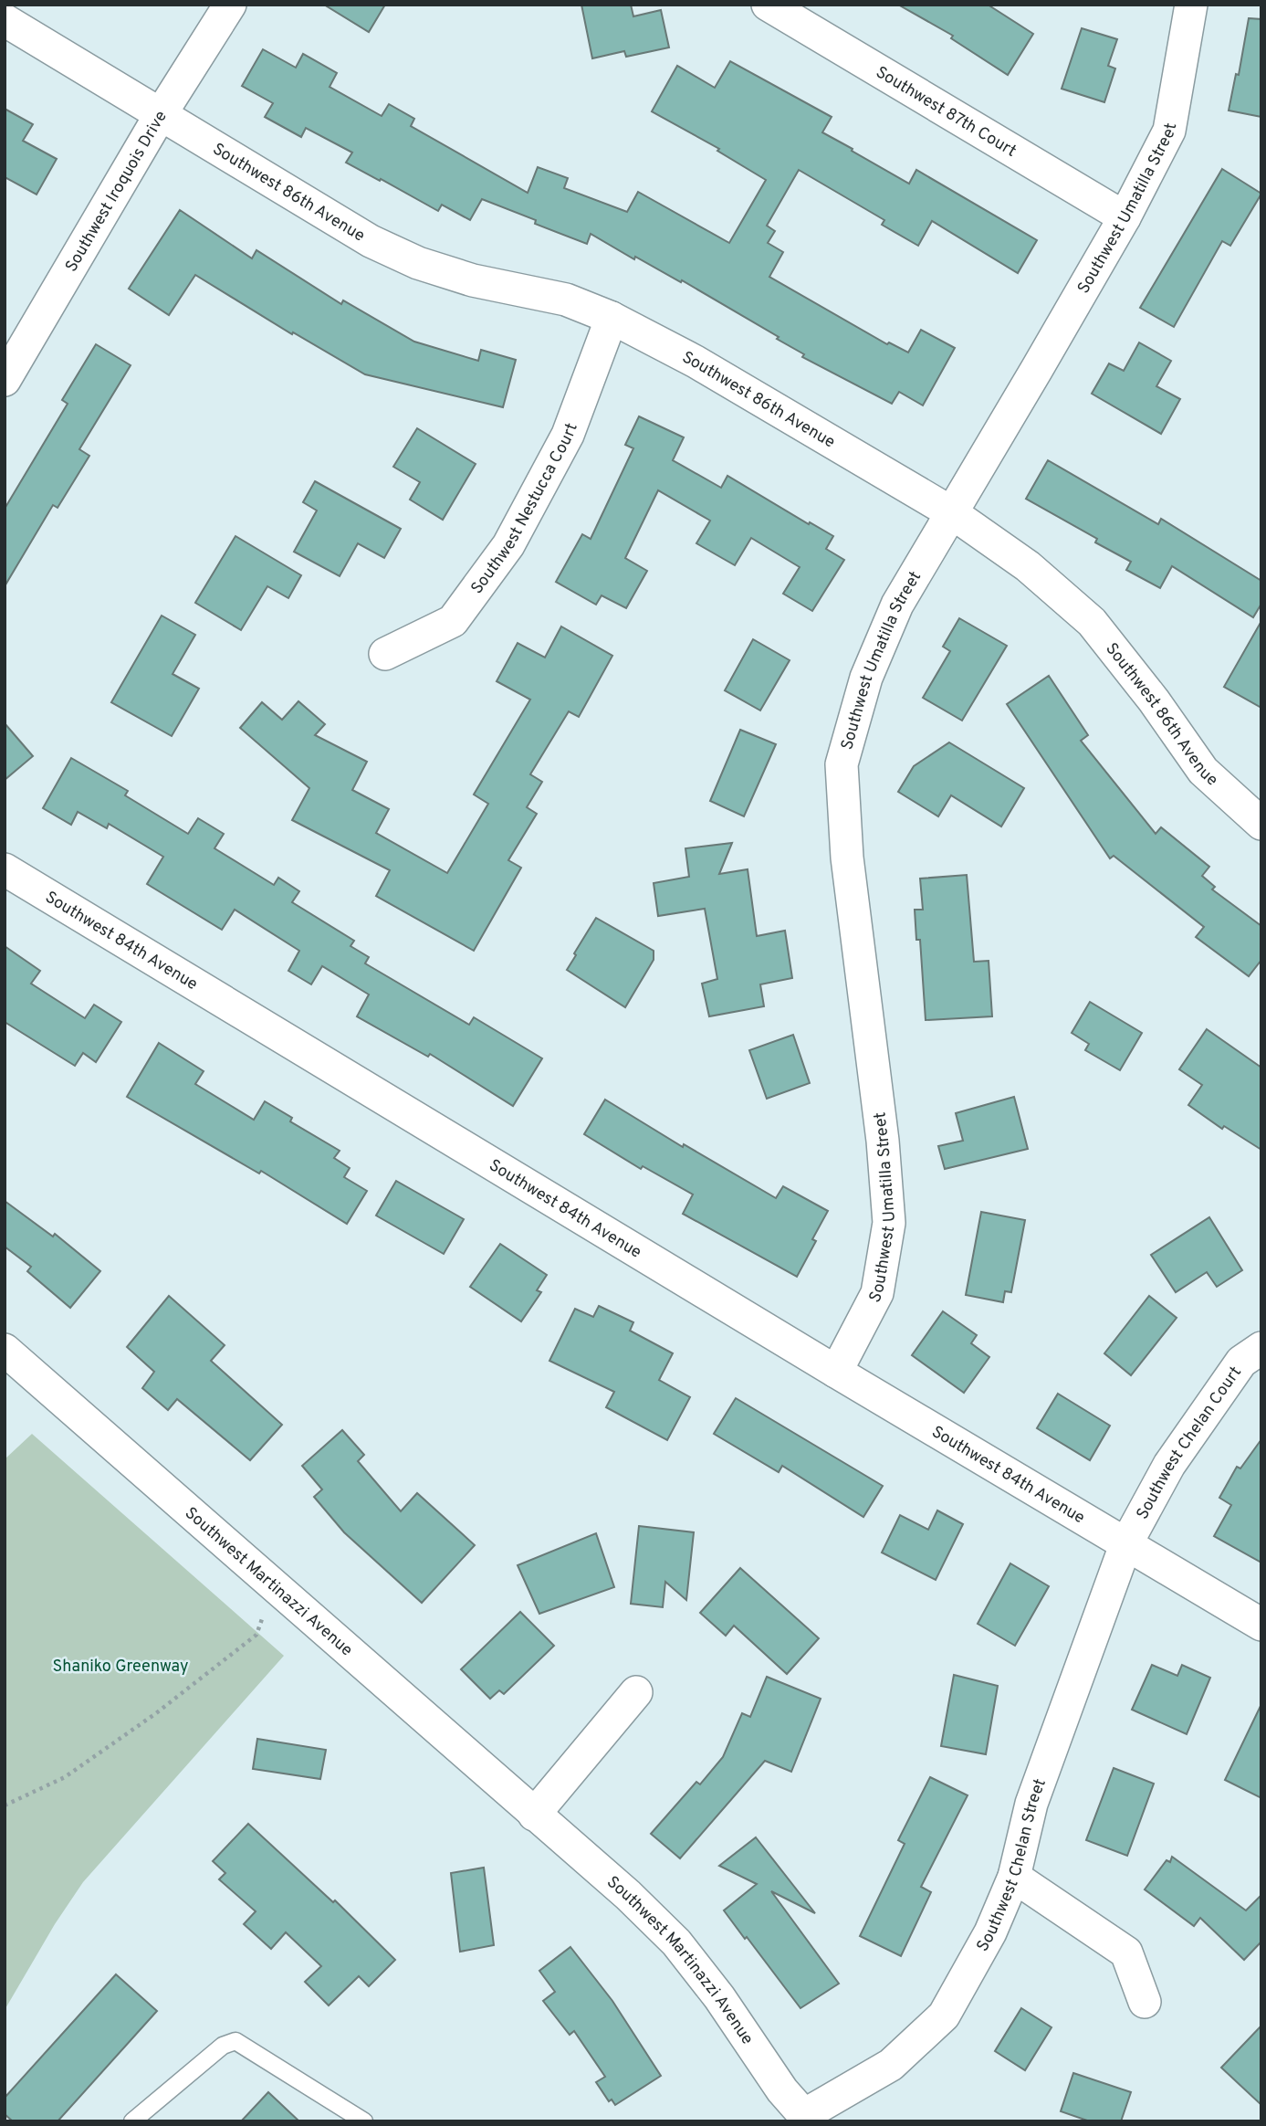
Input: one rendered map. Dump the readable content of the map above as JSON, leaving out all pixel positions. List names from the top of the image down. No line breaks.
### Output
{"streets":{"street":["Southwest 87th Court","Southwest Iroquois Drive","Southwest 86th Avenue","Southwest Umatilla Street","Southwest Nestucca Court","Southwest 84th Avenue","Southwest Chelan Court","Southwest Martinazzi Avenue","Southwest Chelan Street"]},"crossings":[["Southwest 87th Court","Southwest Umatilla Street"],["Southwest Iroquois Drive","Southwest 86th Avenue"],["Southwest 86th Avenue","Southwest Umatilla Street"],["Southwest 86th Avenue","Southwest Nestucca Court"],["Southwest Umatilla Street","Southwest 84th Avenue"],["Southwest 84th Avenue","Southwest Chelan Court"],["Southwest 84th Avenue","Southwest Chelan Street"],["Southwest Chelan Court","Southwest Chelan Street"],["Southwest Martinazzi Avenue","Southwest Chelan Street"]],"parks":["Shaniko Greenway"]}
